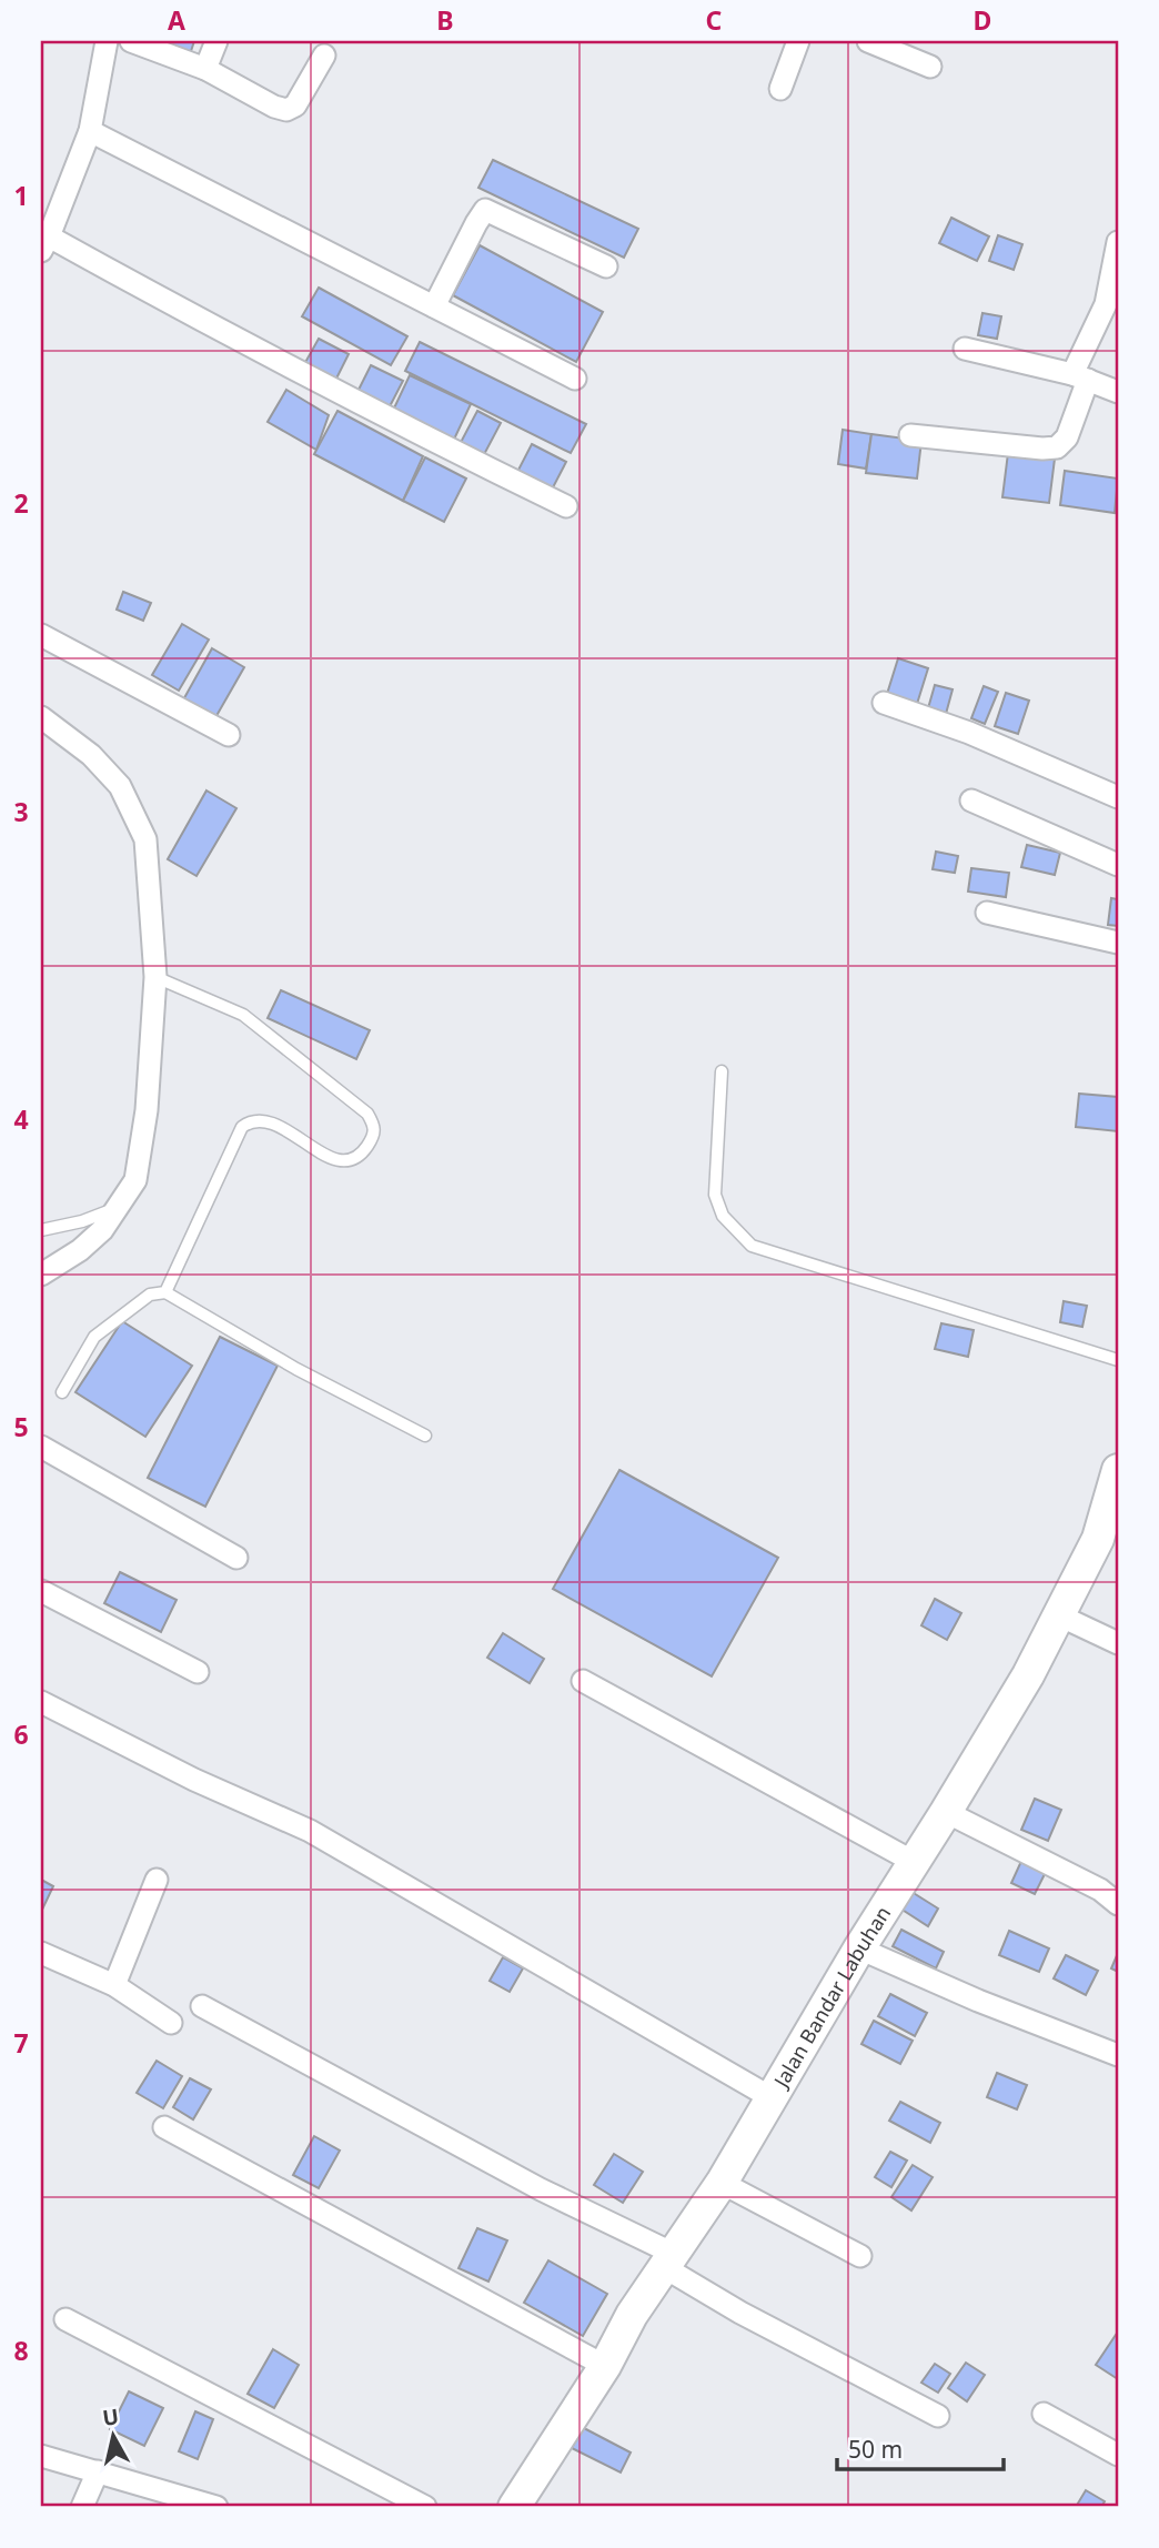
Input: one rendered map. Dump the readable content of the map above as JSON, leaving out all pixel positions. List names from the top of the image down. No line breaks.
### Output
{"streets":{"main road":["Jalan Bandar Labuhan"]},"scale_bar":"50 m","north":"top","grid":{"columns":["A","B","C","D"],"rows":["1","2","3","4","5","6","7","8"]}}
